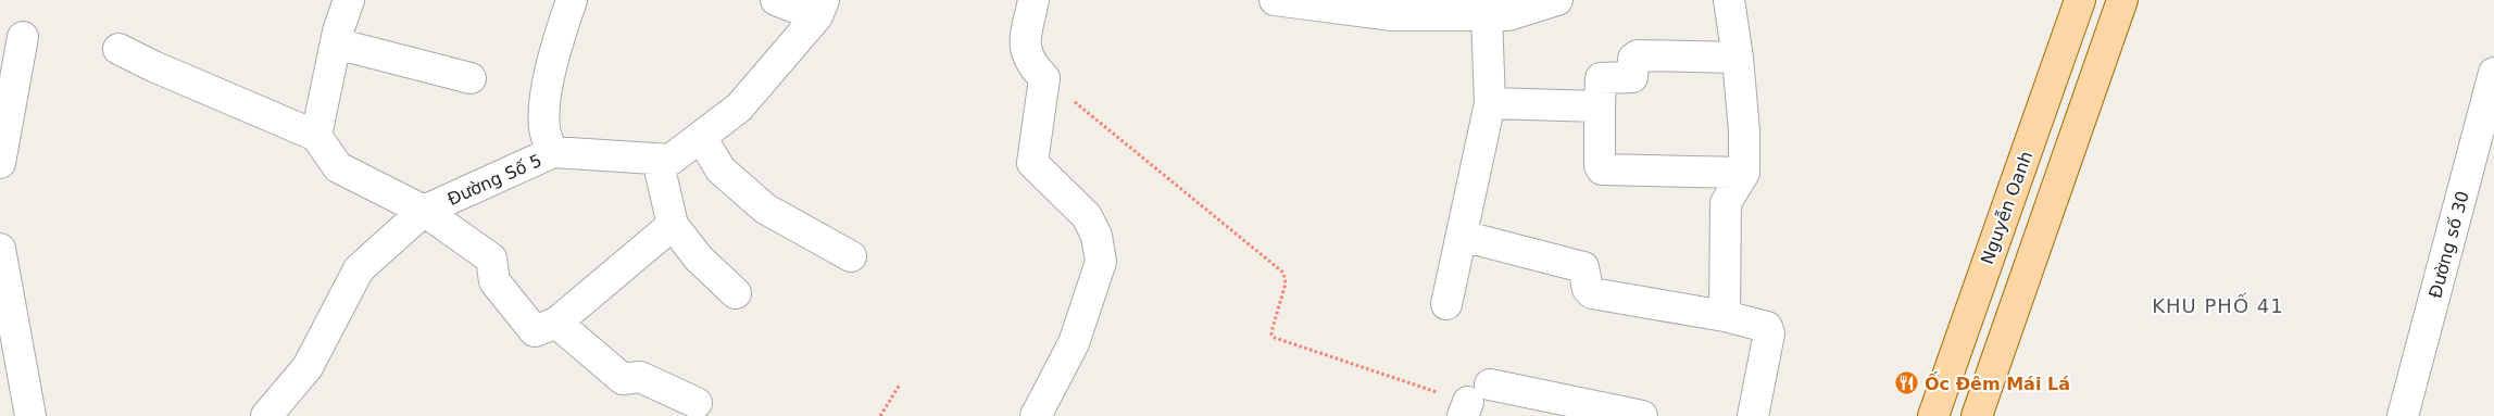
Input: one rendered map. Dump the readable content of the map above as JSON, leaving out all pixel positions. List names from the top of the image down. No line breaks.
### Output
{"streets":{"main road":["Nguyễn Oanh"],"street":["Đường Số 5","Đường số 30"]},"districts":["KHU PHỐ 41"],"places":{"restaurant":["Ốc Đêm Mái Lá"]}}
